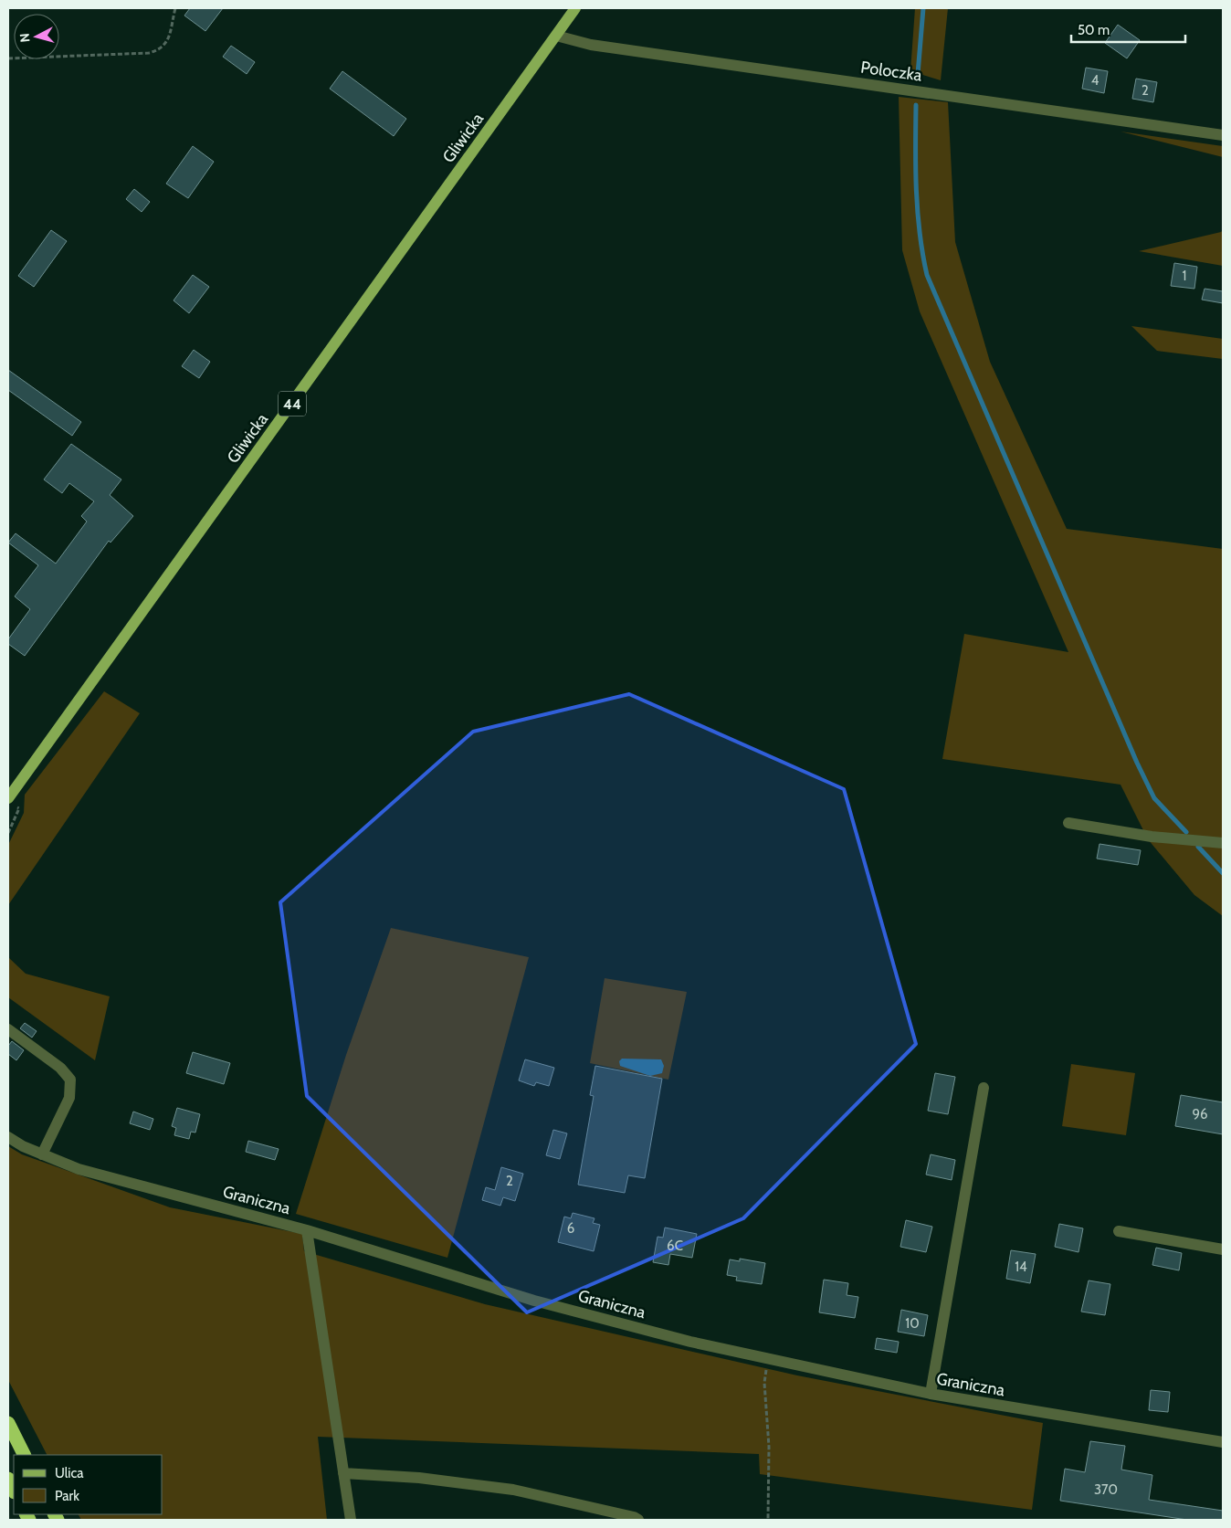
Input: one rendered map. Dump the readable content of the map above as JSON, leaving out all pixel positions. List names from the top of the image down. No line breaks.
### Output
{"streets":{"main road":["Gliwicka","44"],"street":["Poloczka","Graniczna"]},"crossings":[["Poloczka","Gliwicka"]],"house_numbers":["4","2","1","96","2","6","6C","14","10","370"],"legend":["Ulica","Park"],"scale_bar":"50 m","north":"left"}
